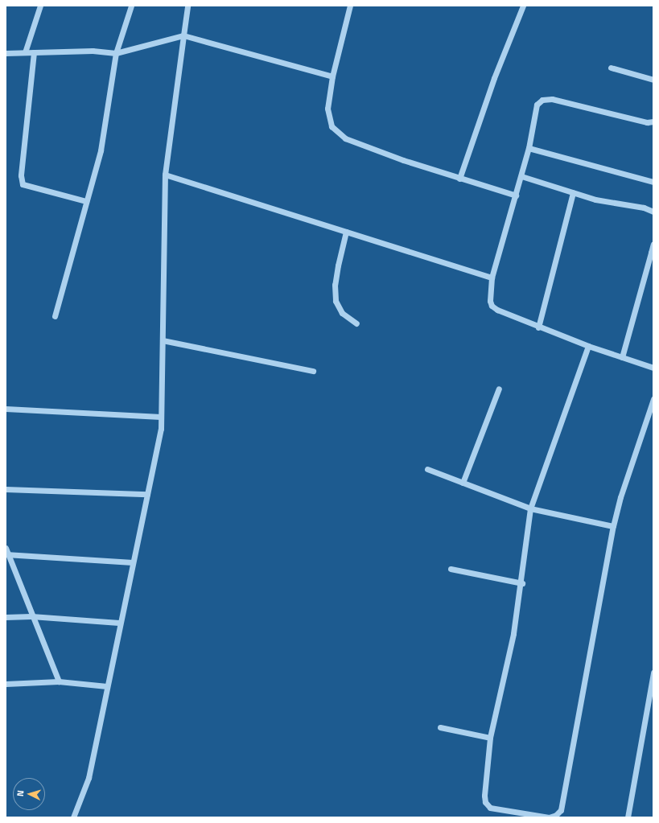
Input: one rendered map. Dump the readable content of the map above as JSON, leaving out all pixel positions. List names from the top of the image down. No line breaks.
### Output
{"north":"left"}
